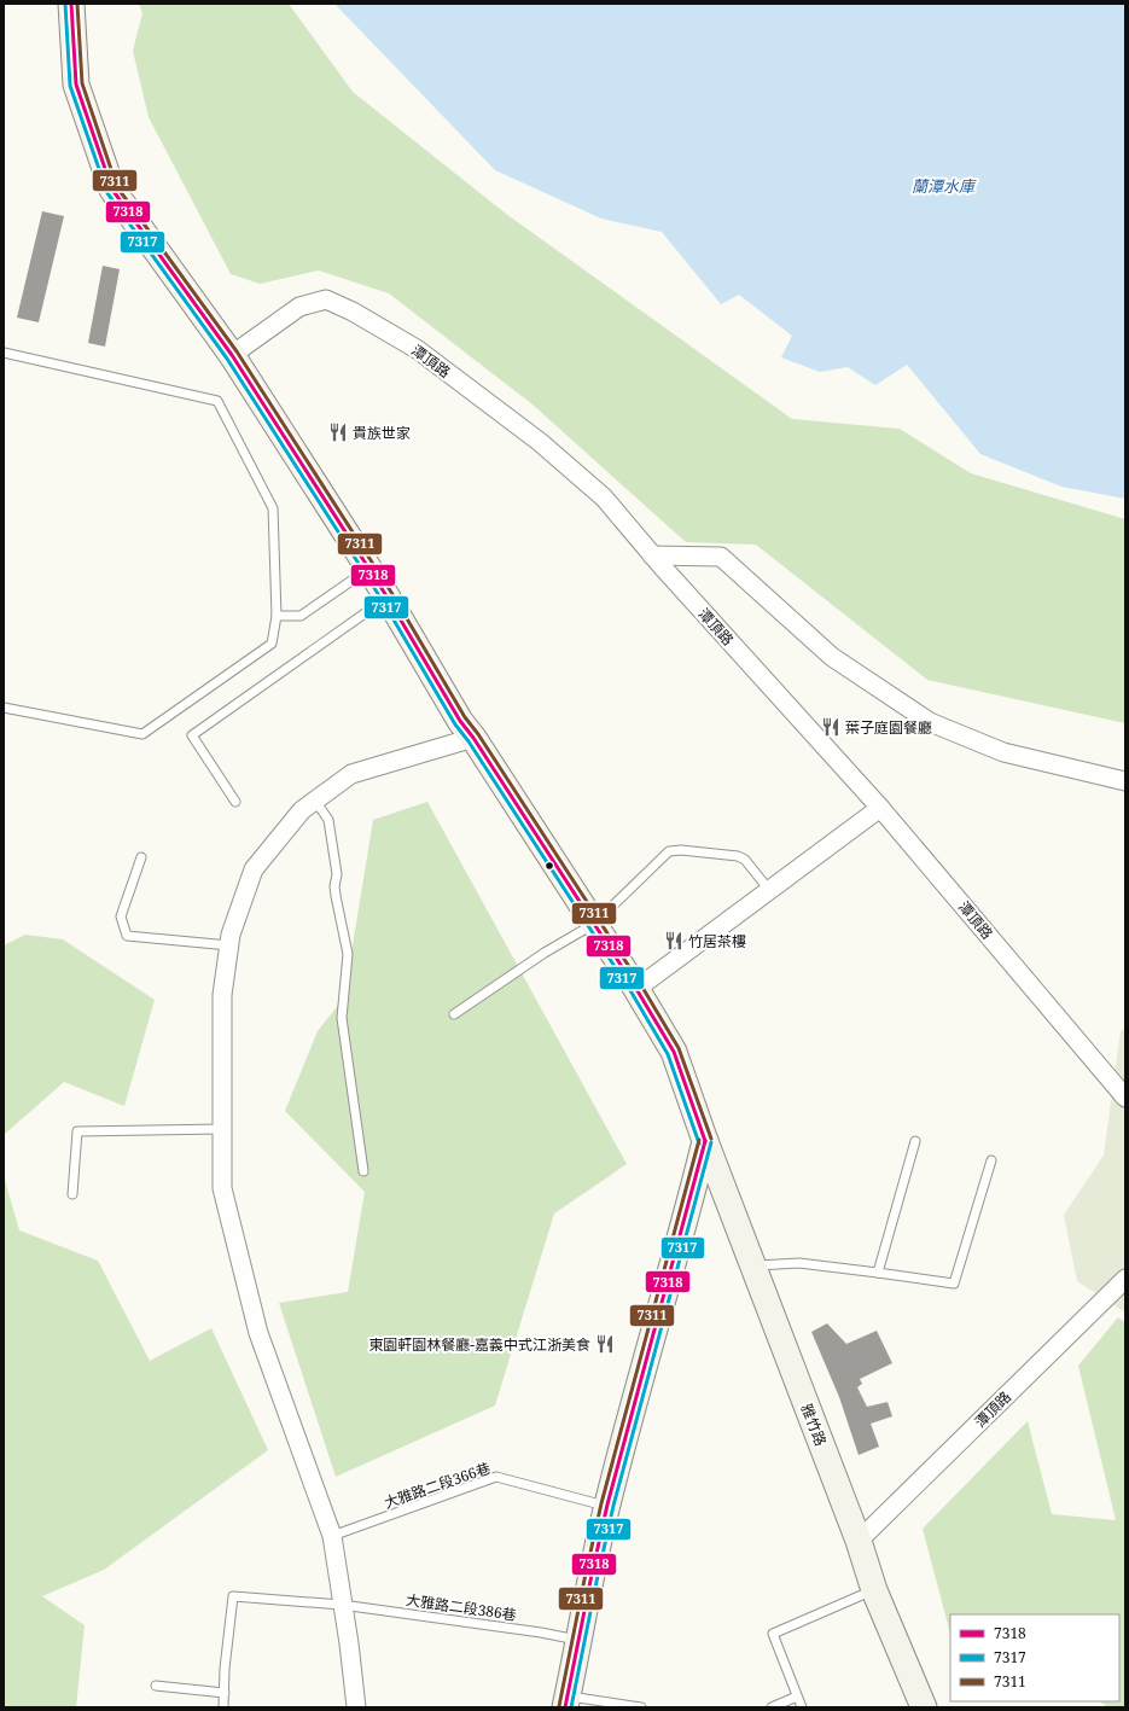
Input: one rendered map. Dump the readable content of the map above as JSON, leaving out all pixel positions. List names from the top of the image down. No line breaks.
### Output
{"streets":{"main road":["雅竹路"],"street":["潭頂路"],"lane":["大雅路二段366巷","大雅路二段386巷"]},"crossings":[["潭頂路","雅竹路"]],"water":["蘭潭水庫"],"places":{"restaurant":["貴族世家","葉子庭園餐廳","竹居茶樓","東園軒園林餐廳-嘉義中式江浙美食"]},"lines":["transit line 7318","transit line 7317","transit line 7311"],"legend":["7318","7317","7311"]}
